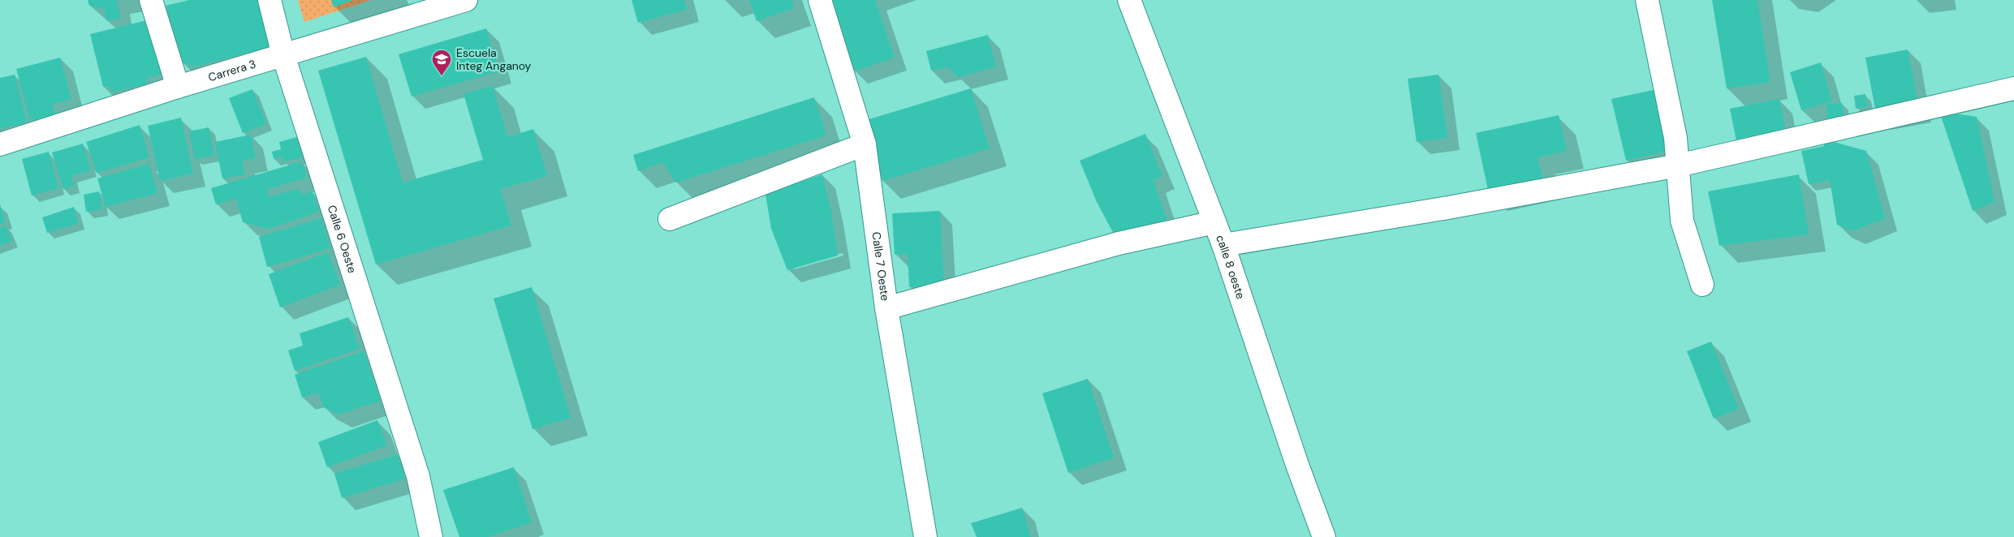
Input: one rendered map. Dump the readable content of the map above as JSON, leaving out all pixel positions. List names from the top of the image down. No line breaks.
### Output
{"streets":{"street":["Carrera 3","Calle 6 Oeste","Calle 7 Oeste","calle 8 oeste"]},"crossings":[["Carrera 3","Calle 6 Oeste"]],"places":{"school or university":["Escuela Integ Anganoy"]}}
